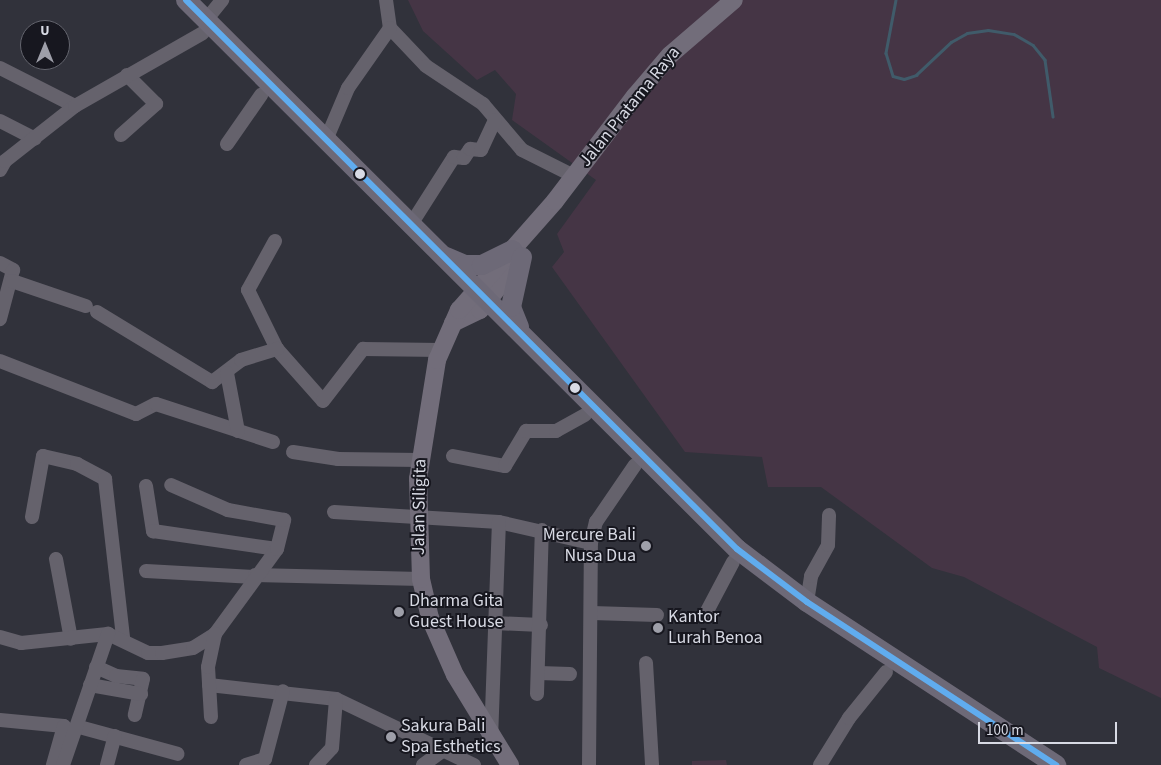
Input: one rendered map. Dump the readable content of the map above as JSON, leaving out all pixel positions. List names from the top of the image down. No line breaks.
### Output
{"streets":{"main road":["Jalan Pratama Raya","Jalan Siligita"]},"crossings":[["Jalan Pratama Raya","Jalan Siligita"]],"places":["Mercure Bali Nusa Dua","Dharma Gita Guest House","Kantor Lurah Benoa","Sakura Bali Spa Esthetics"],"scale_bar":"100 m","north":"top"}
